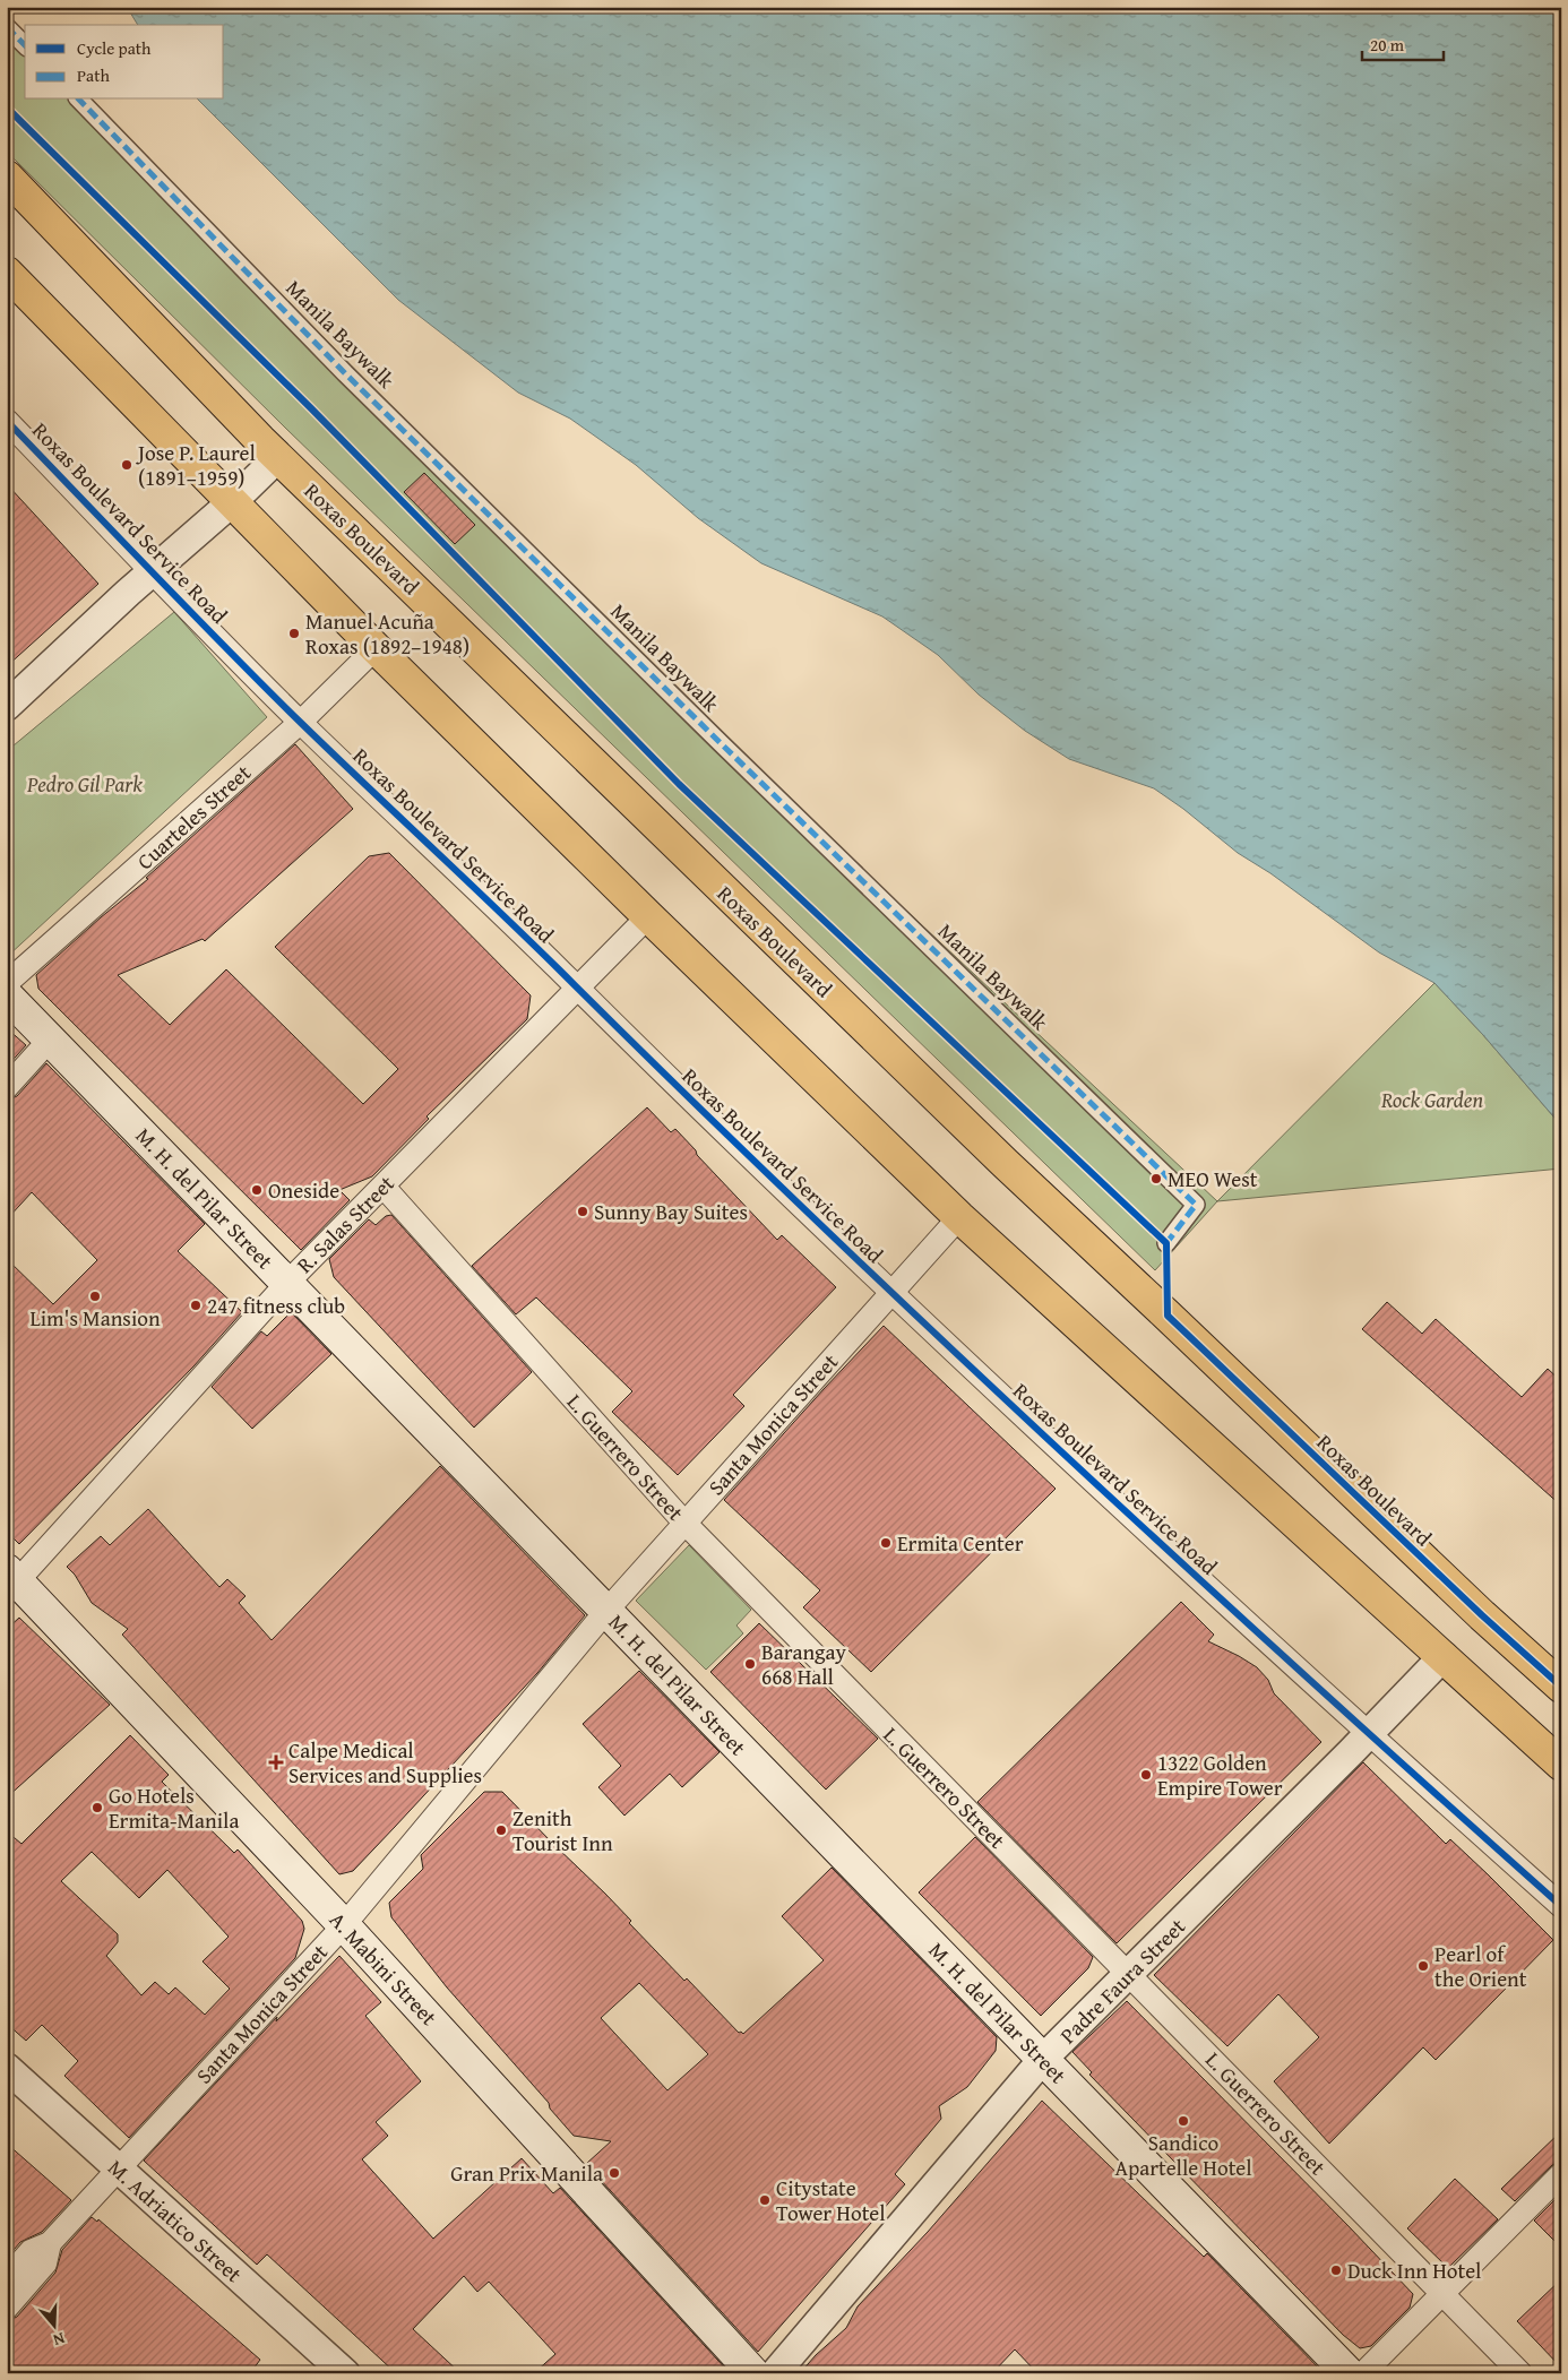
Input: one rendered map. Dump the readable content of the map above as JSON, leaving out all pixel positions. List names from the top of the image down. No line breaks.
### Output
{"streets":{"highway":["Roxas Boulevard"],"main road":["M. H. del Pilar Street","A. Mabini Street"],"street":["Manila Baywalk","Roxas Boulevard Service Road","Cuarteles Street","R. Salas Street","Santa Monica Street","L. Guerrero Street","Padre Faura Street","M. Adriatico Street"]},"crossings":[["Roxas Boulevard Service Road","Cuarteles Street"],["Roxas Boulevard Service Road","R. Salas Street"],["Roxas Boulevard Service Road","Santa Monica Street"],["Roxas Boulevard Service Road","Padre Faura Street"],["M. H. del Pilar Street","R. Salas Street"],["M. H. del Pilar Street","Santa Monica Street"],["M. H. del Pilar Street","Padre Faura Street"],["R. Salas Street","L. Guerrero Street"],["R. Salas Street","A. Mabini Street"],["Santa Monica Street","L. Guerrero Street"],["Santa Monica Street","A. Mabini Street"],["Santa Monica Street","M. Adriatico Street"],["L. Guerrero Street","Padre Faura Street"]],"parks":["Pedro Gil Park","Rock Garden"],"places":{"other":["Jose P. Laurel (1891–1959)","Manuel Acuña Roxas (1892–1948)","MEO West","Oneside","Sunny Bay Suites","Lim's Mansion","247 fitness club","Ermita Center","Barangay 668 Hall","1322 Golden Empire Tower","Go Hotels Ermita-Manila","Zenith Tourist Inn","Pearl of the Orient","Sandico Apartelle Hotel","Gran Prix Manila","Citystate Tower Hotel","Duck Inn Hotel"],"health":["Calpe Medical Services and Supplies"]},"legend":["Cycle path","Path"],"scale_bar":"20 m","north":"bottom"}
